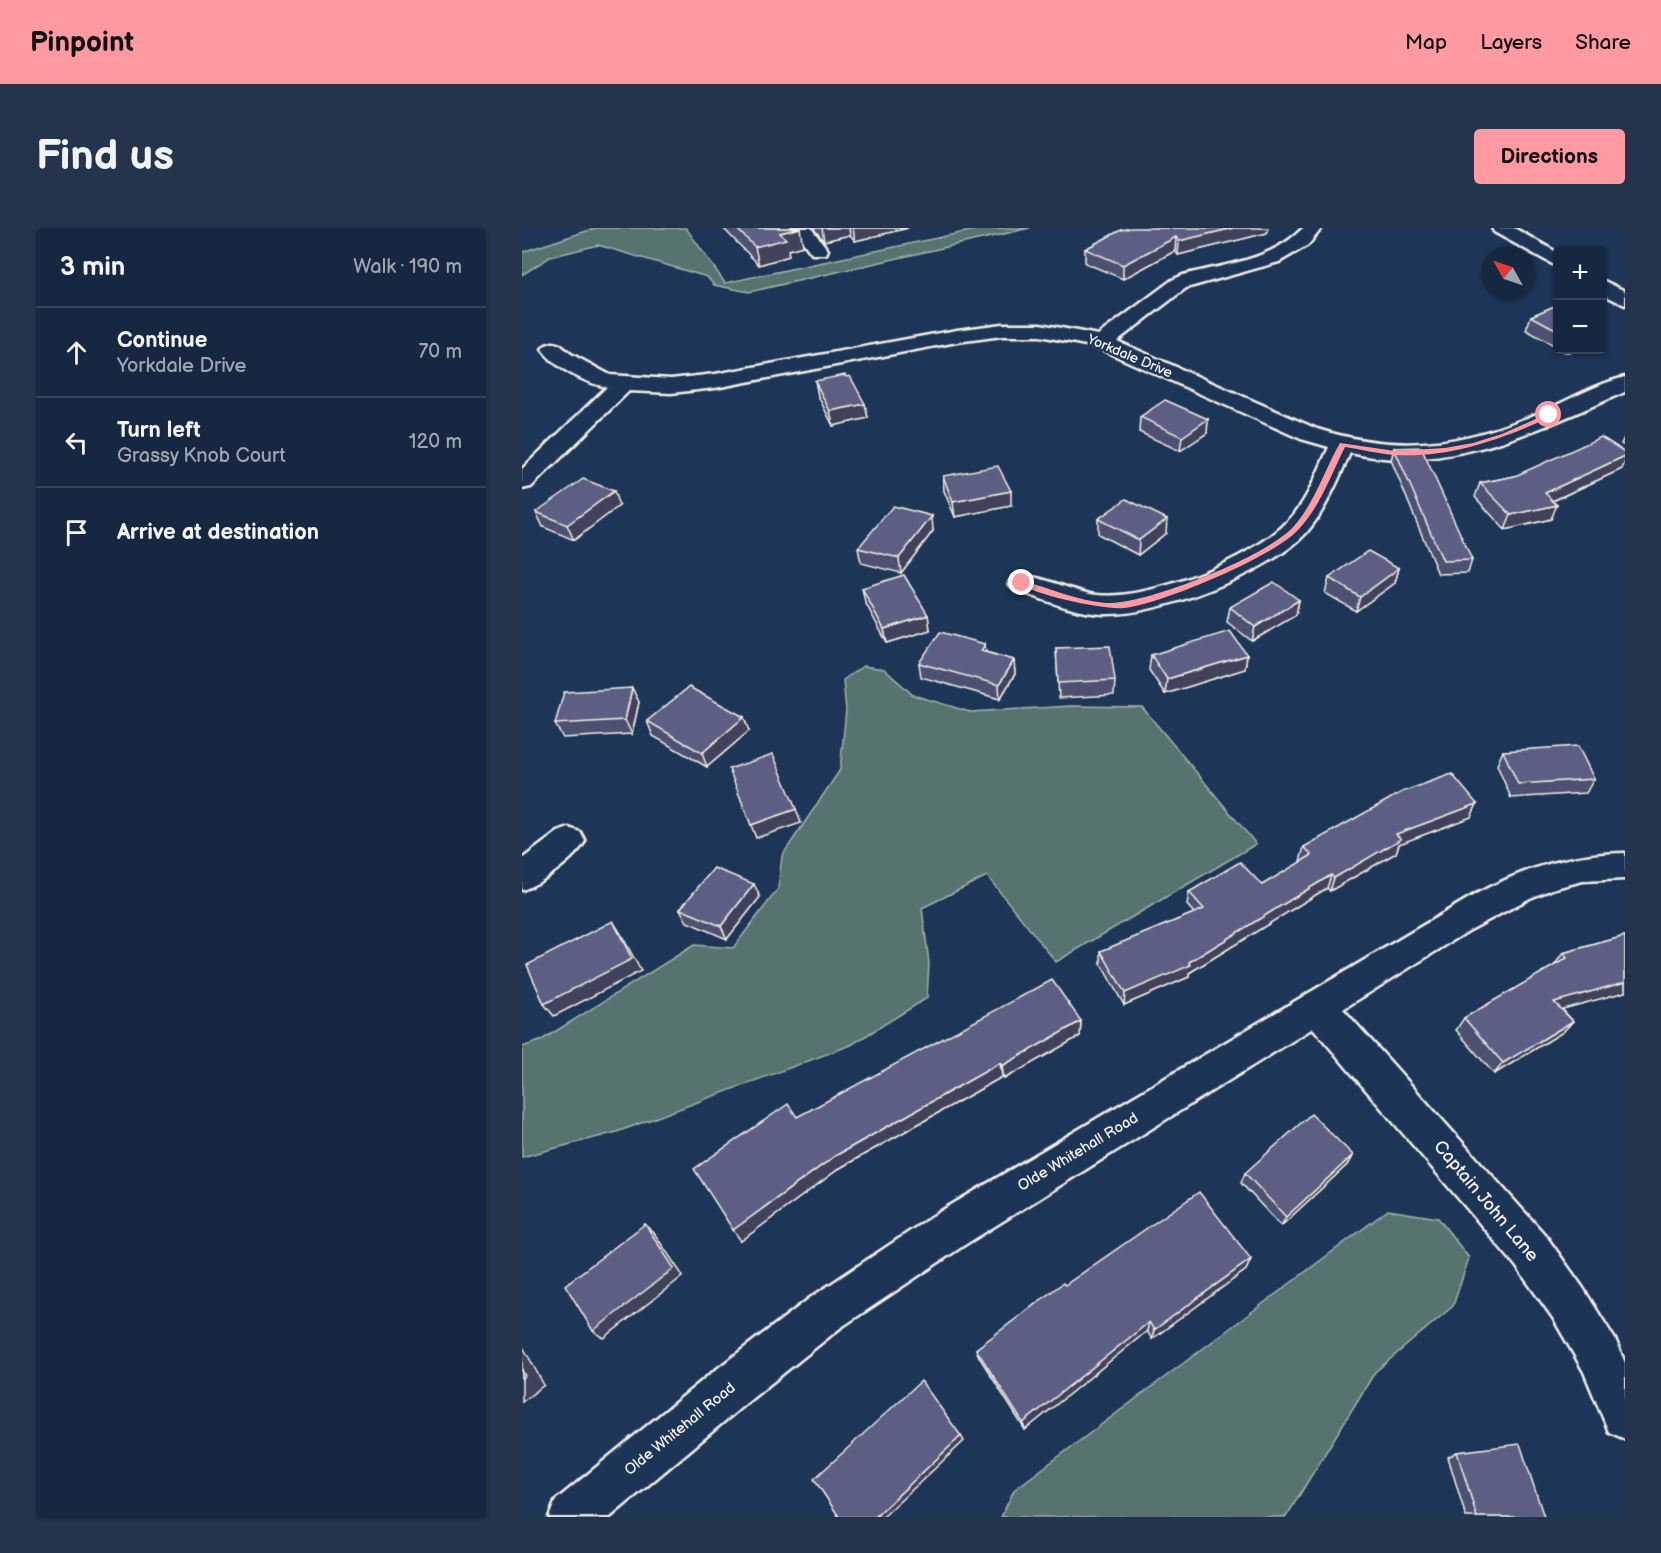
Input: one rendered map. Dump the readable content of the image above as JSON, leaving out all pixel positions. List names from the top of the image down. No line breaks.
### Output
{"streets":{"street":["Yorkdale Drive","Olde Whitehall Road","Captain John Lane"]},"crossings":[["Olde Whitehall Road","Captain John Lane"]],"north":"top left","page":{"header":"Pinpoint","nav":["Map","Layers","Share"],"buttons":"Directions","title":"Find us","heading":["3 min","Walk · 190 m"],"map_buttons":["+","−"],"list":[["Continue","Yorkdale Drive","70 m"],["Turn left","Grassy Knob Court","120 m"],"Arrive at destination"]}}
